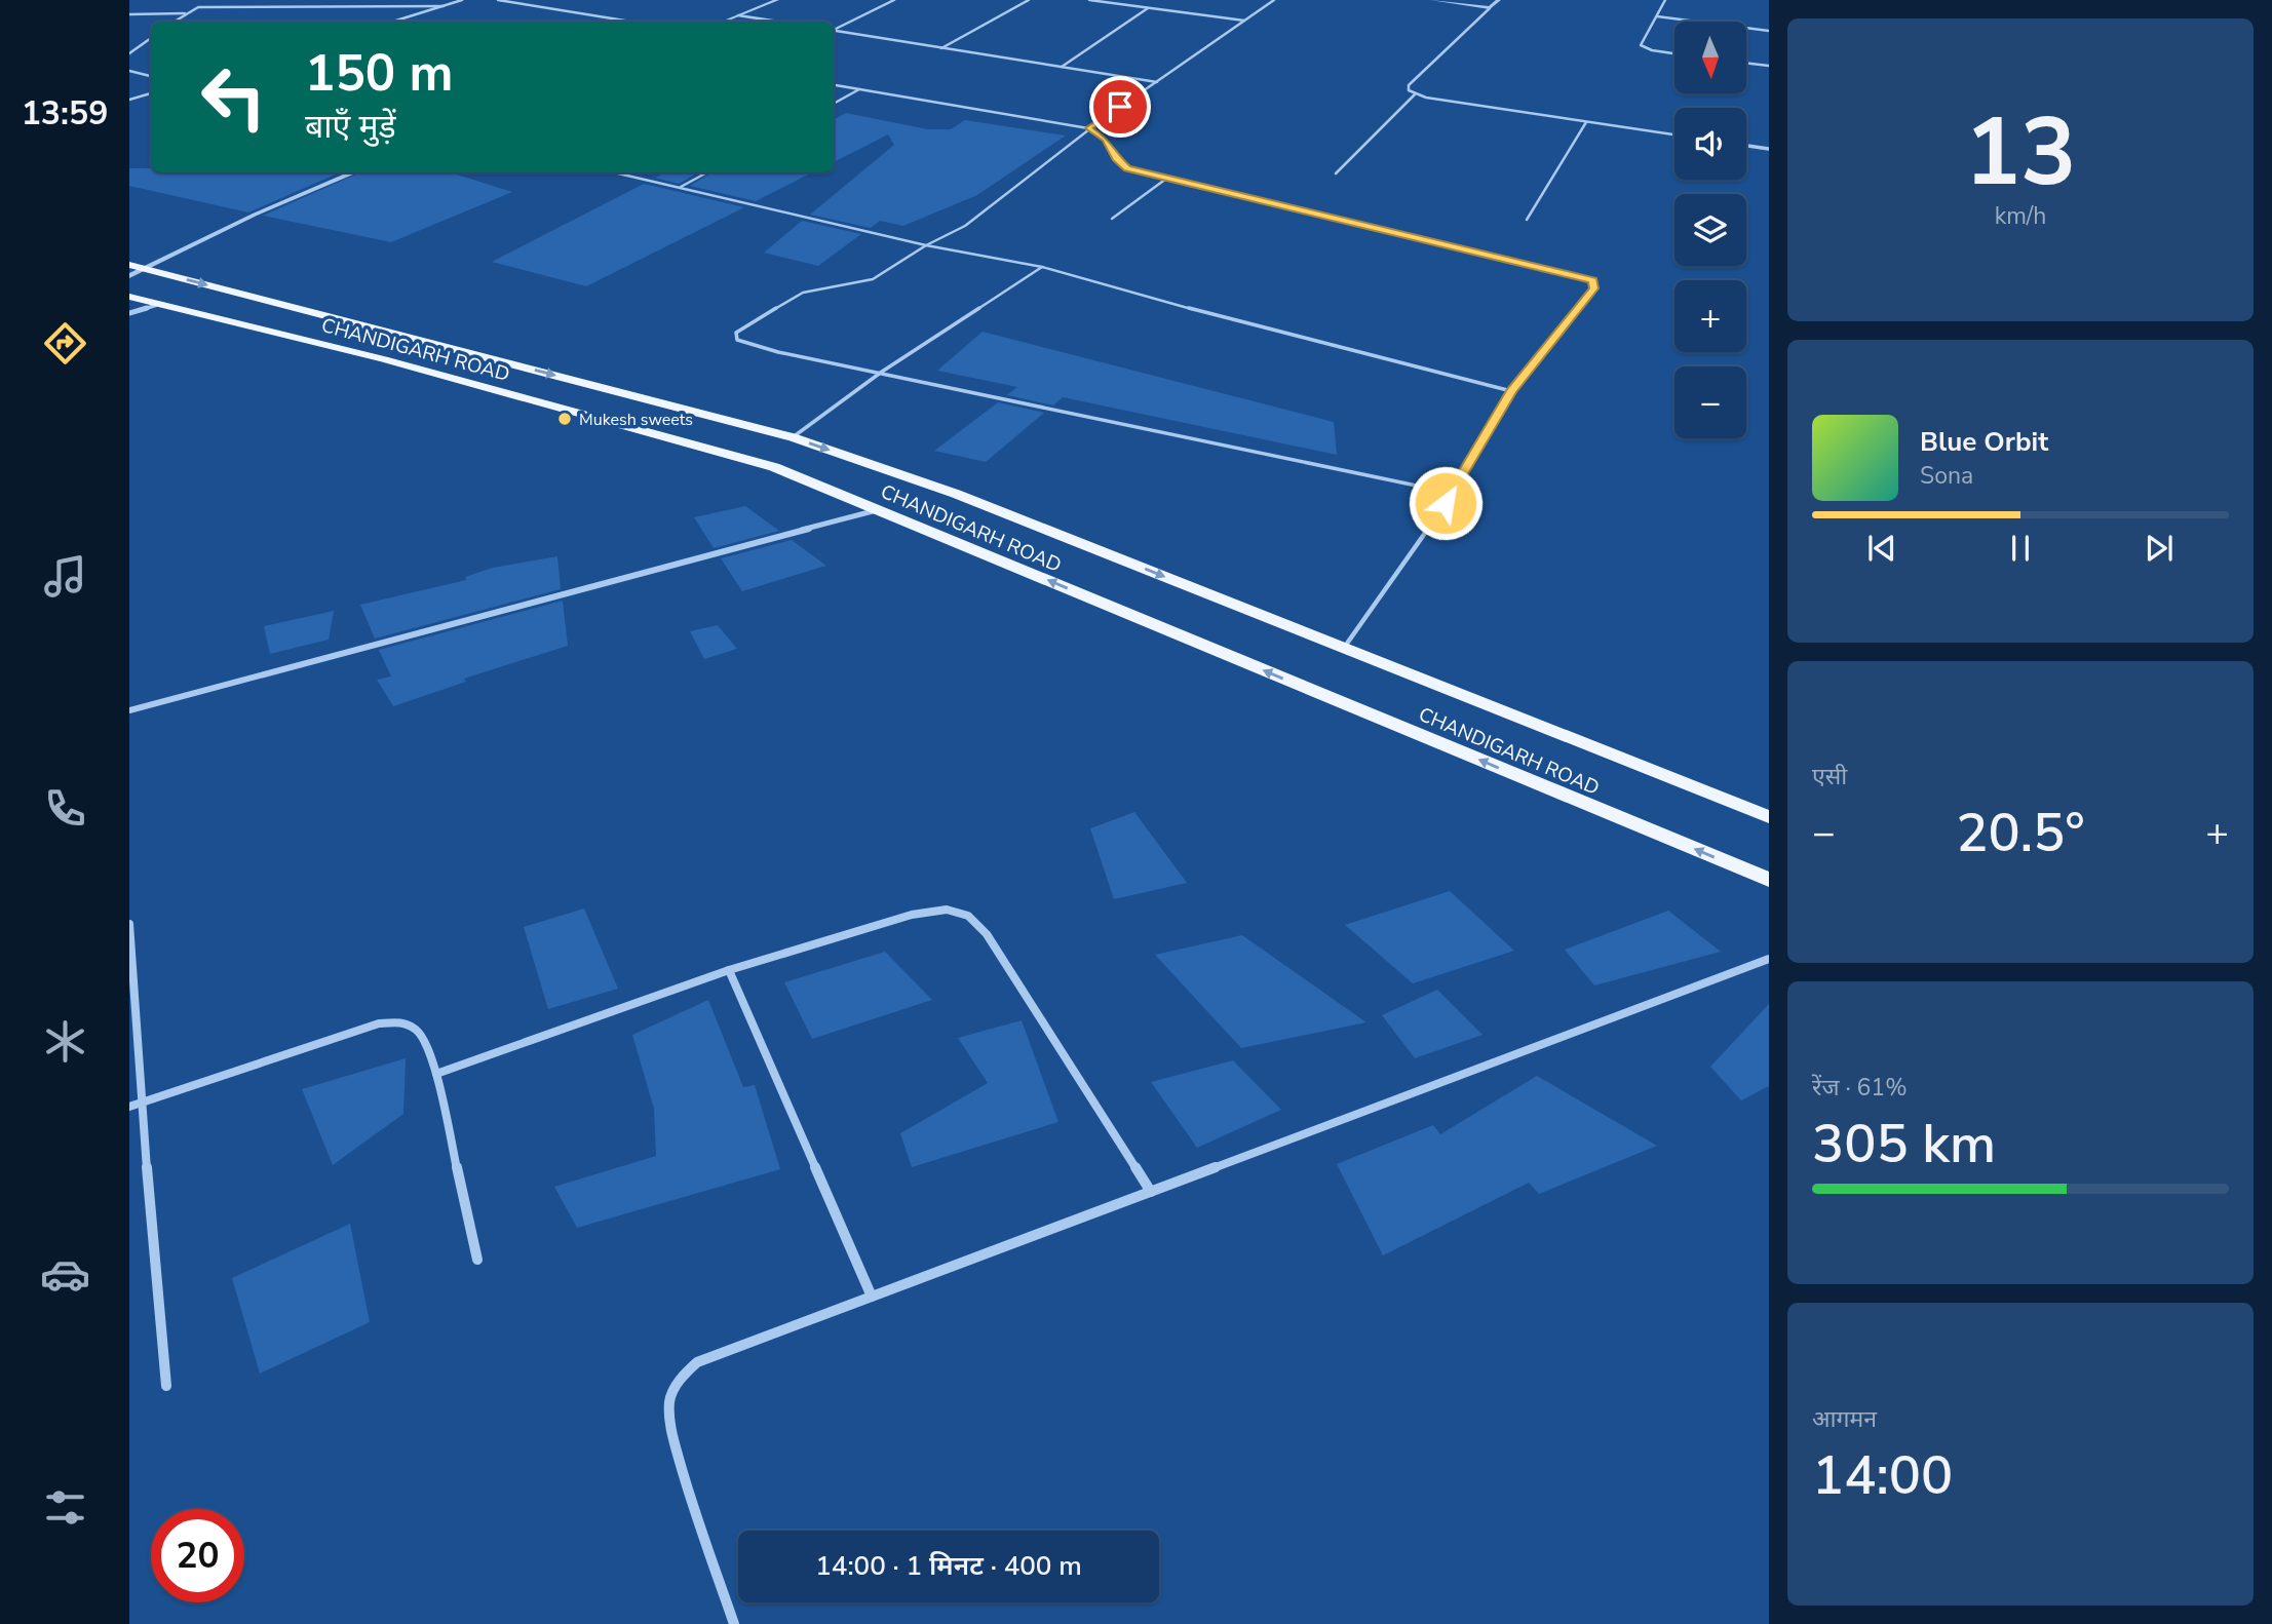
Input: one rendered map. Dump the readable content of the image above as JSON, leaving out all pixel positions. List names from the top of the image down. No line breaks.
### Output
{"streets":{"main road":["CHANDIGARH ROAD"]},"places":["Mukesh sweets"],"north":"bottom","page":{"tabs":"13:59","tile":[["13","km/h"],"एसी",["रेंज · 61%","305 km"],["आगमन","14:00"]],"map_buttons":["+","−"],"turn":["150 m","बाएँ मुड़ें"],"song":["Blue Orbit","Sona"],"heat":["−","20.5°","+"],"limit":"20","trip":"14:00 · 1 मिनट · 400 m"}}
